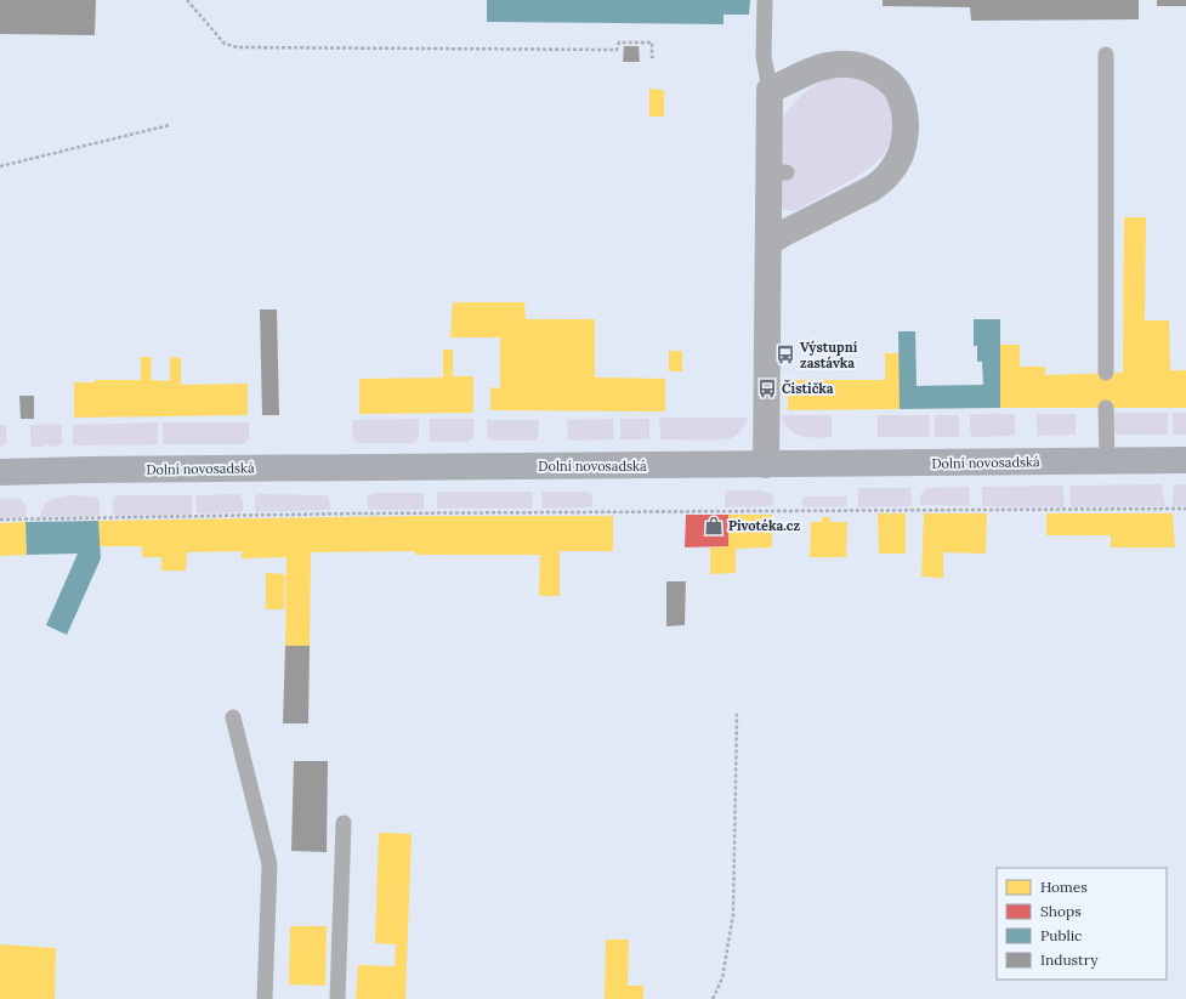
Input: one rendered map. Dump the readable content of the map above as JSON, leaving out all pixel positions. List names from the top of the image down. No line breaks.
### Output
{"streets":{"main road":["Dolní novosadská"]},"places":{"bus stop":["Výstupní zastávka","Čistička"],"shop":["Pivotéka.cz"]},"legend":["Homes","Shops","Public","Industry"]}
